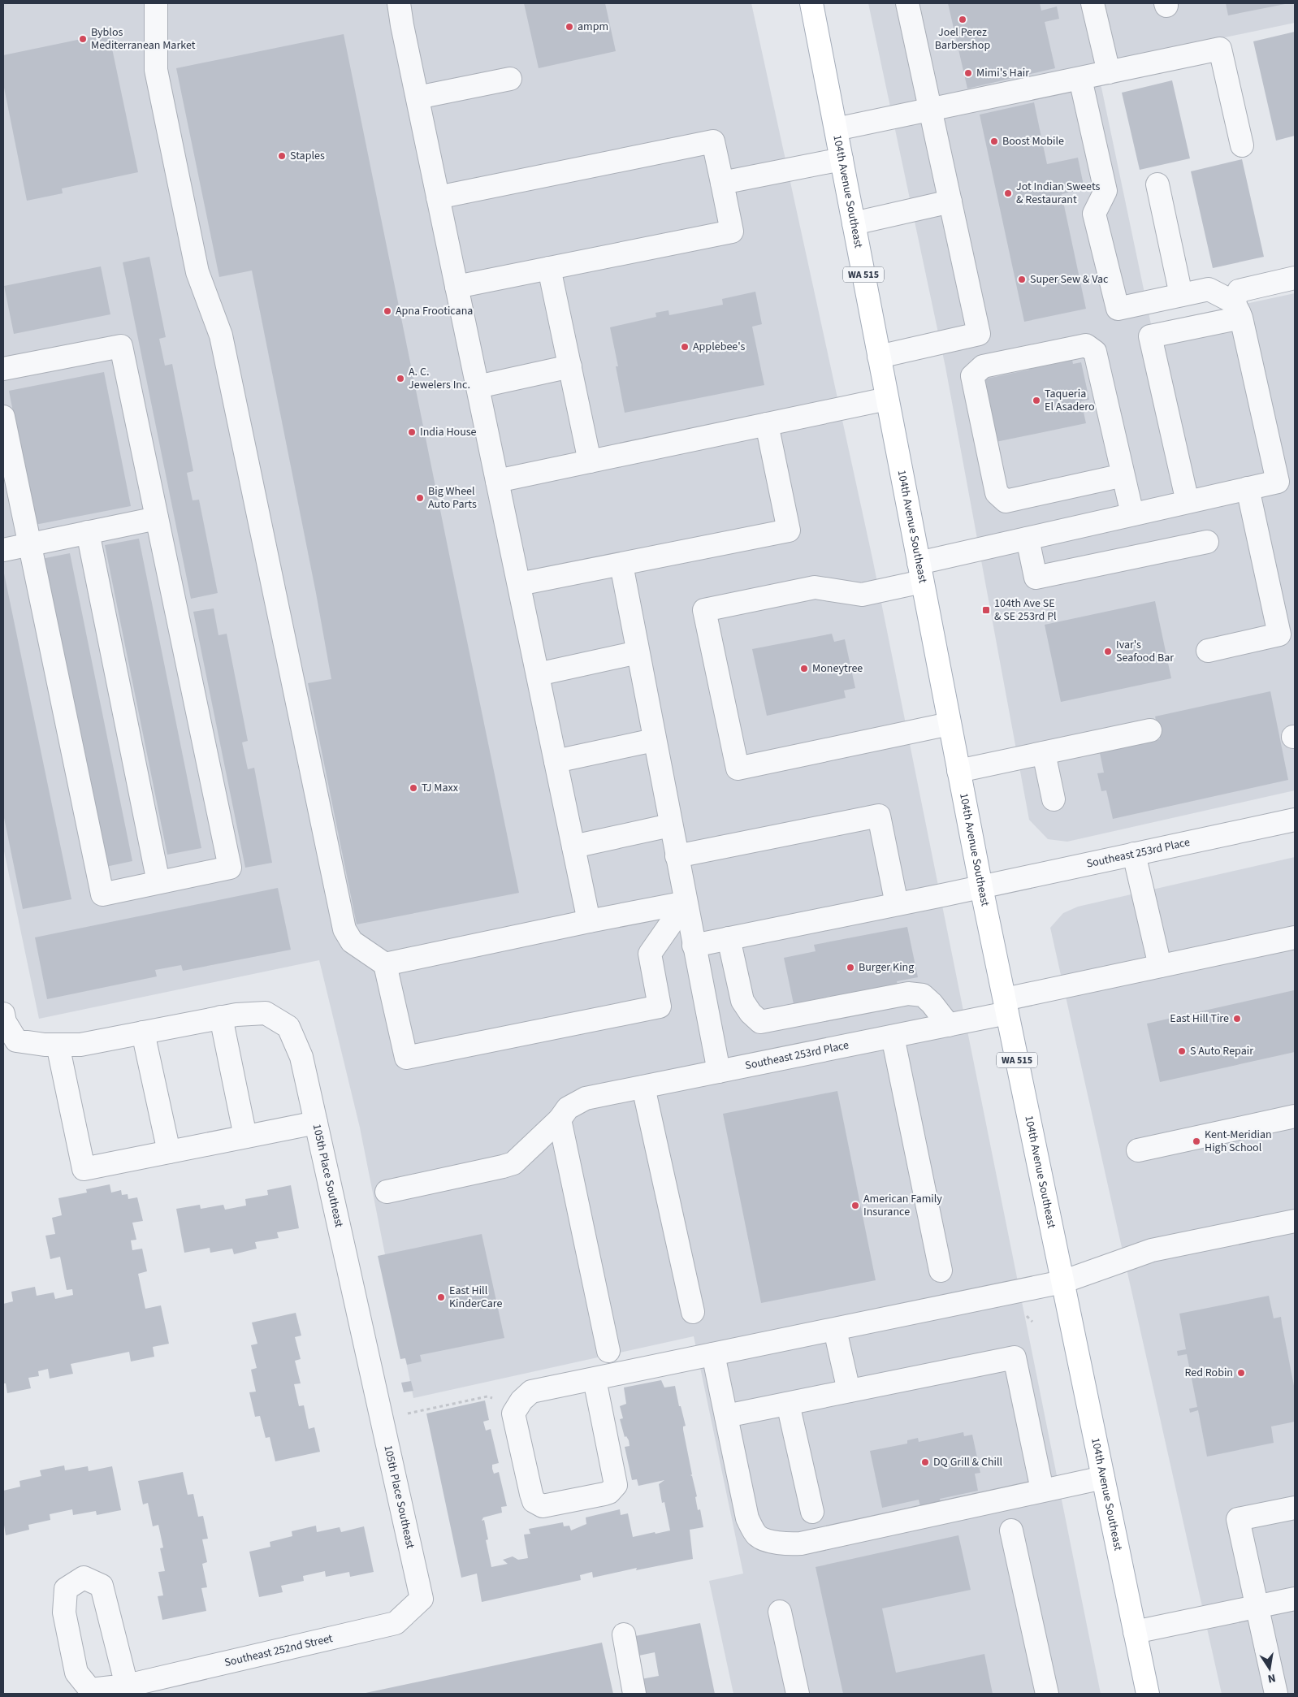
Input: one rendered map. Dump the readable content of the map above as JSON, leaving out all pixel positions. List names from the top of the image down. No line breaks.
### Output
{"streets":{"main road":["104th Avenue Southeast","WA 515"],"street":["Southeast 253rd Place","105th Place Southeast","Southeast 252nd Street"]},"crossings":[["104th Avenue Southeast","Southeast 253rd Place"],["105th Place Southeast","Southeast 252nd Street"]],"places":{"other":["Joel Perez Barbershop","ampm","Byblos Mediterranean Market","Mimi's Hair","Boost Mobile","Staples","Jot Indian Sweets & Restaurant","Super Sew & Vac","Apna Frooticana","Applebee's","A. C. Jewelers Inc.","Taqueria El Asadero","India House","Big Wheel Auto Parts","Ivar's Seafood Bar","Moneytree","TJ Maxx","Burger King","East Hill Tire","S Auto Repair","Kent-Meridian High School","American Family Insurance","East Hill KinderCare","Red Robin","DQ Grill & Chill"],"transit":["104th Ave SE & SE 253rd Pl"]},"north":"bottom"}
